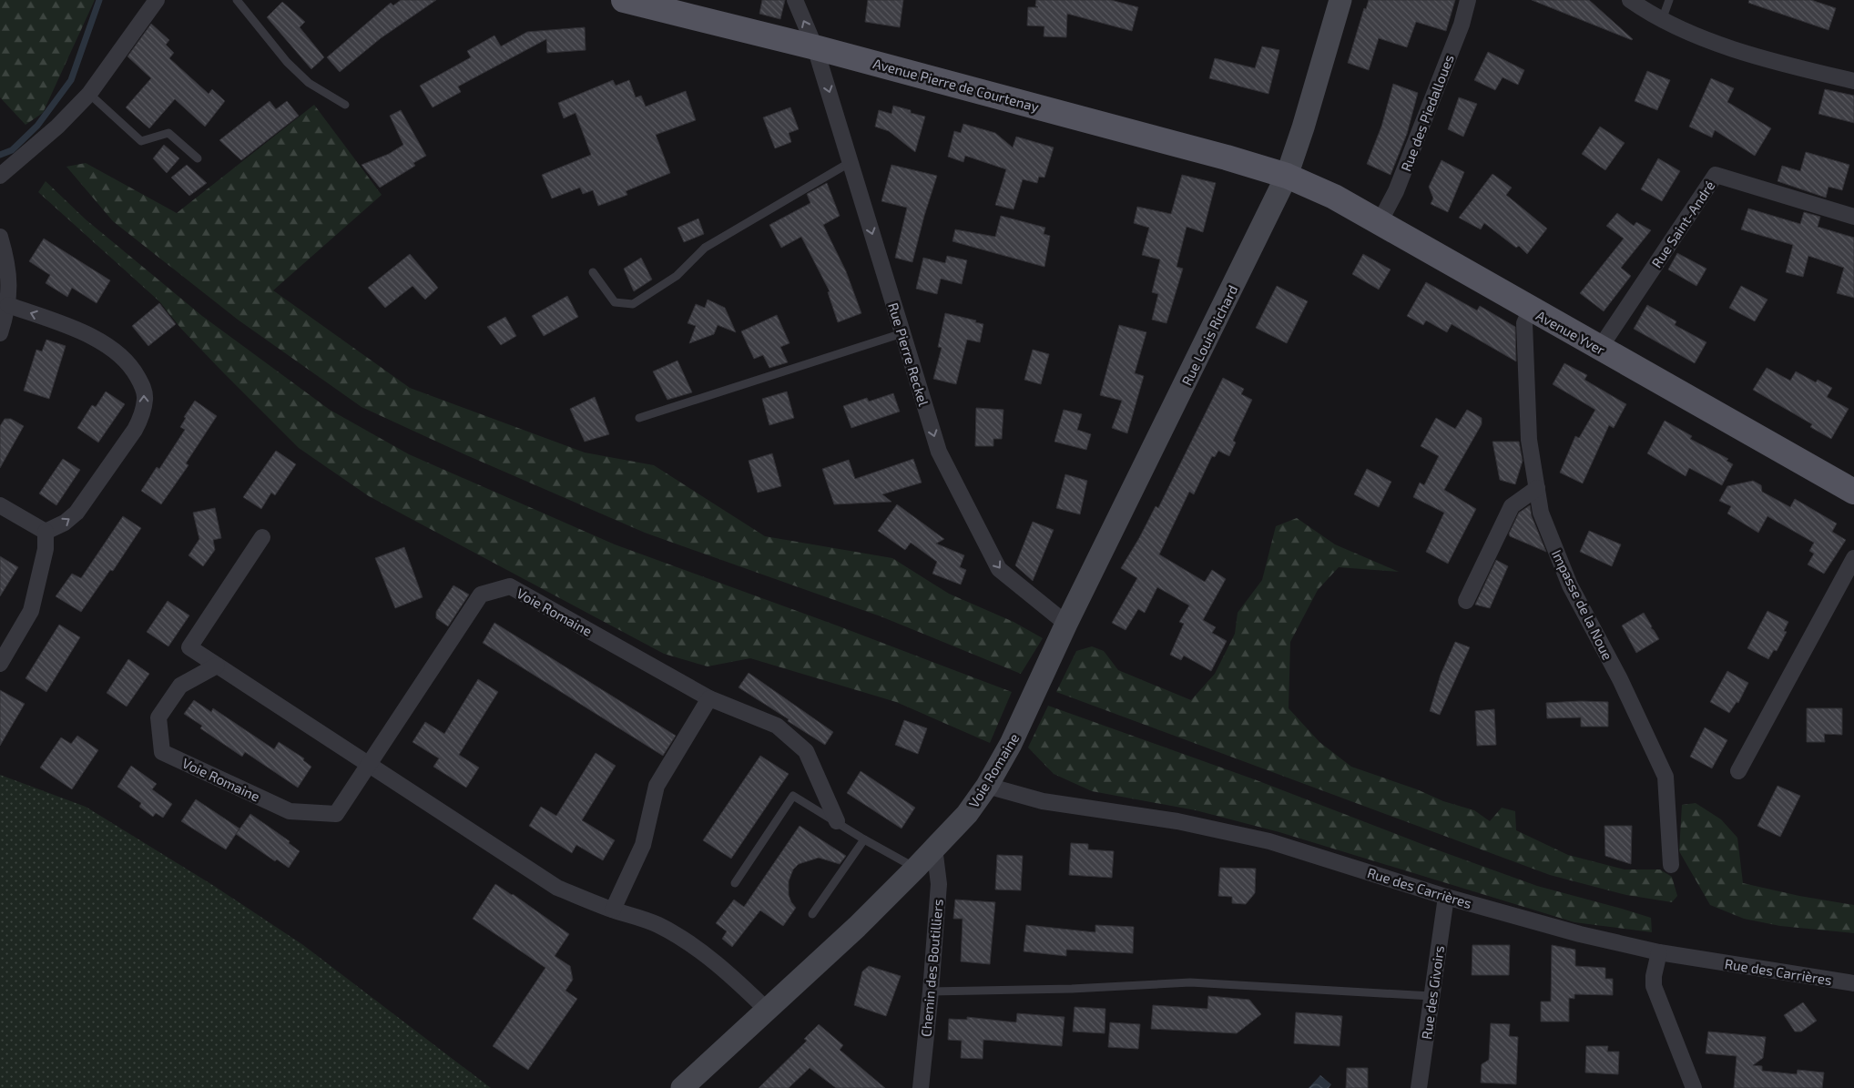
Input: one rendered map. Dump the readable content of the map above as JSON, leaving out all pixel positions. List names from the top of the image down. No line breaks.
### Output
{"streets":{"main road":["Avenue Pierre de Courtenay","Avenue Yver","Rue Louis Richard","Voie Romaine"],"street":["Rue des Piedalloues","Rue Saint-André","Rue Pierre Reckel","Impasse de la Noue","Rue des Carrières","Chemin des Boutilliers","Rue des Givoirs"]},"crossings":[["Avenue Pierre de Courtenay","Avenue Yver"],["Avenue Pierre de Courtenay","Rue Louis Richard"],["Avenue Pierre de Courtenay","Rue Pierre Reckel"],["Rue des Piedalloues","Avenue Yver"],["Rue Saint-André","Avenue Yver"],["Avenue Yver","Rue Louis Richard"],["Avenue Yver","Impasse de la Noue"],["Rue Louis Richard","Rue Pierre Reckel"],["Rue Louis Richard","Voie Romaine"],["Voie Romaine","Rue des Carrières"],["Voie Romaine","Chemin des Boutilliers"],["Rue des Carrières","Rue des Givoirs"]],"one_way":["Rue Pierre Reckel"]}
